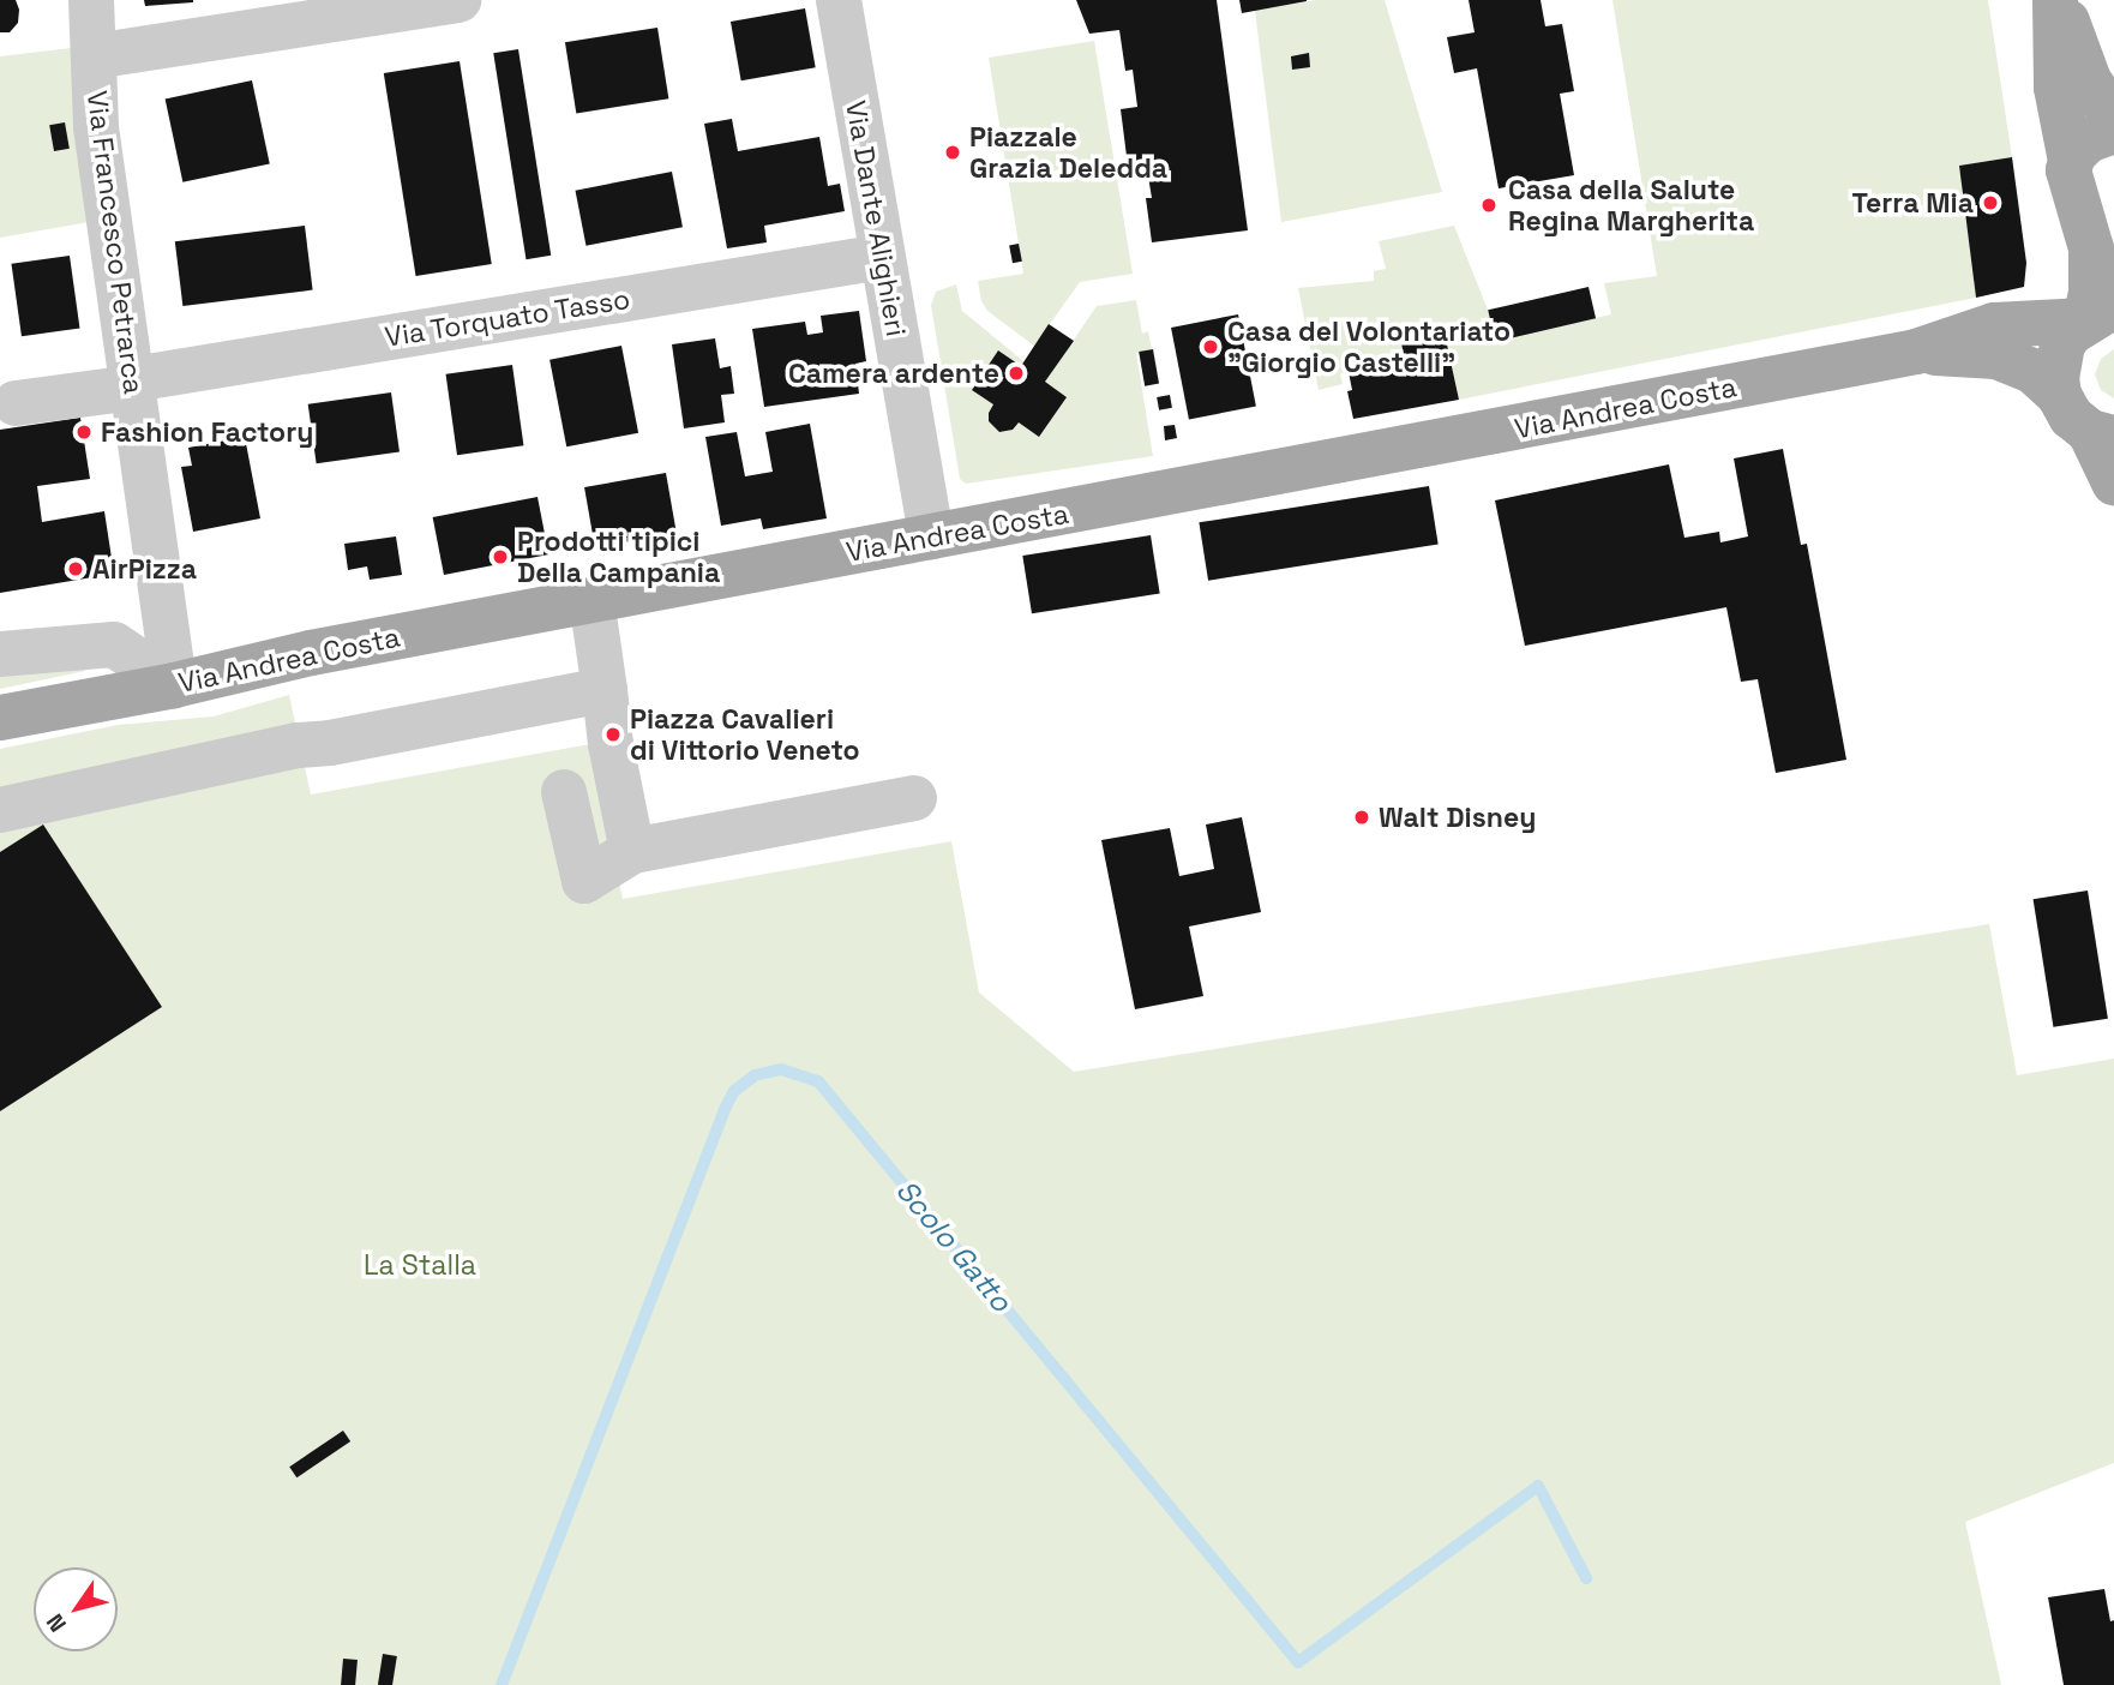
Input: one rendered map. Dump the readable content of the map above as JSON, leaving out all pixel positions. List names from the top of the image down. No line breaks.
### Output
{"streets":{"main road":["Via Andrea Costa"],"street":["Via Dante Alighieri","Via Francesco Petrarca","Via Torquato Tasso"]},"crossings":[["Via Dante Alighieri","Via Torquato Tasso"],["Via Dante Alighieri","Via Andrea Costa"],["Via Francesco Petrarca","Via Torquato Tasso"],["Via Francesco Petrarca","Via Andrea Costa"]],"water":["Scolo Gatto"],"parks":["La Stalla"],"places":["Piazzale Grazia Deledda","Terra Mia","Casa della Salute Regina Margherita","Casa del Volontariato \"Giorgio Castelli\"","Camera ardente","Fashion Factory","Prodotti tipici Della Campania","AirPizza","Piazza Cavalieri di Vittorio Veneto","Walt Disney"],"north":"bottom left"}
